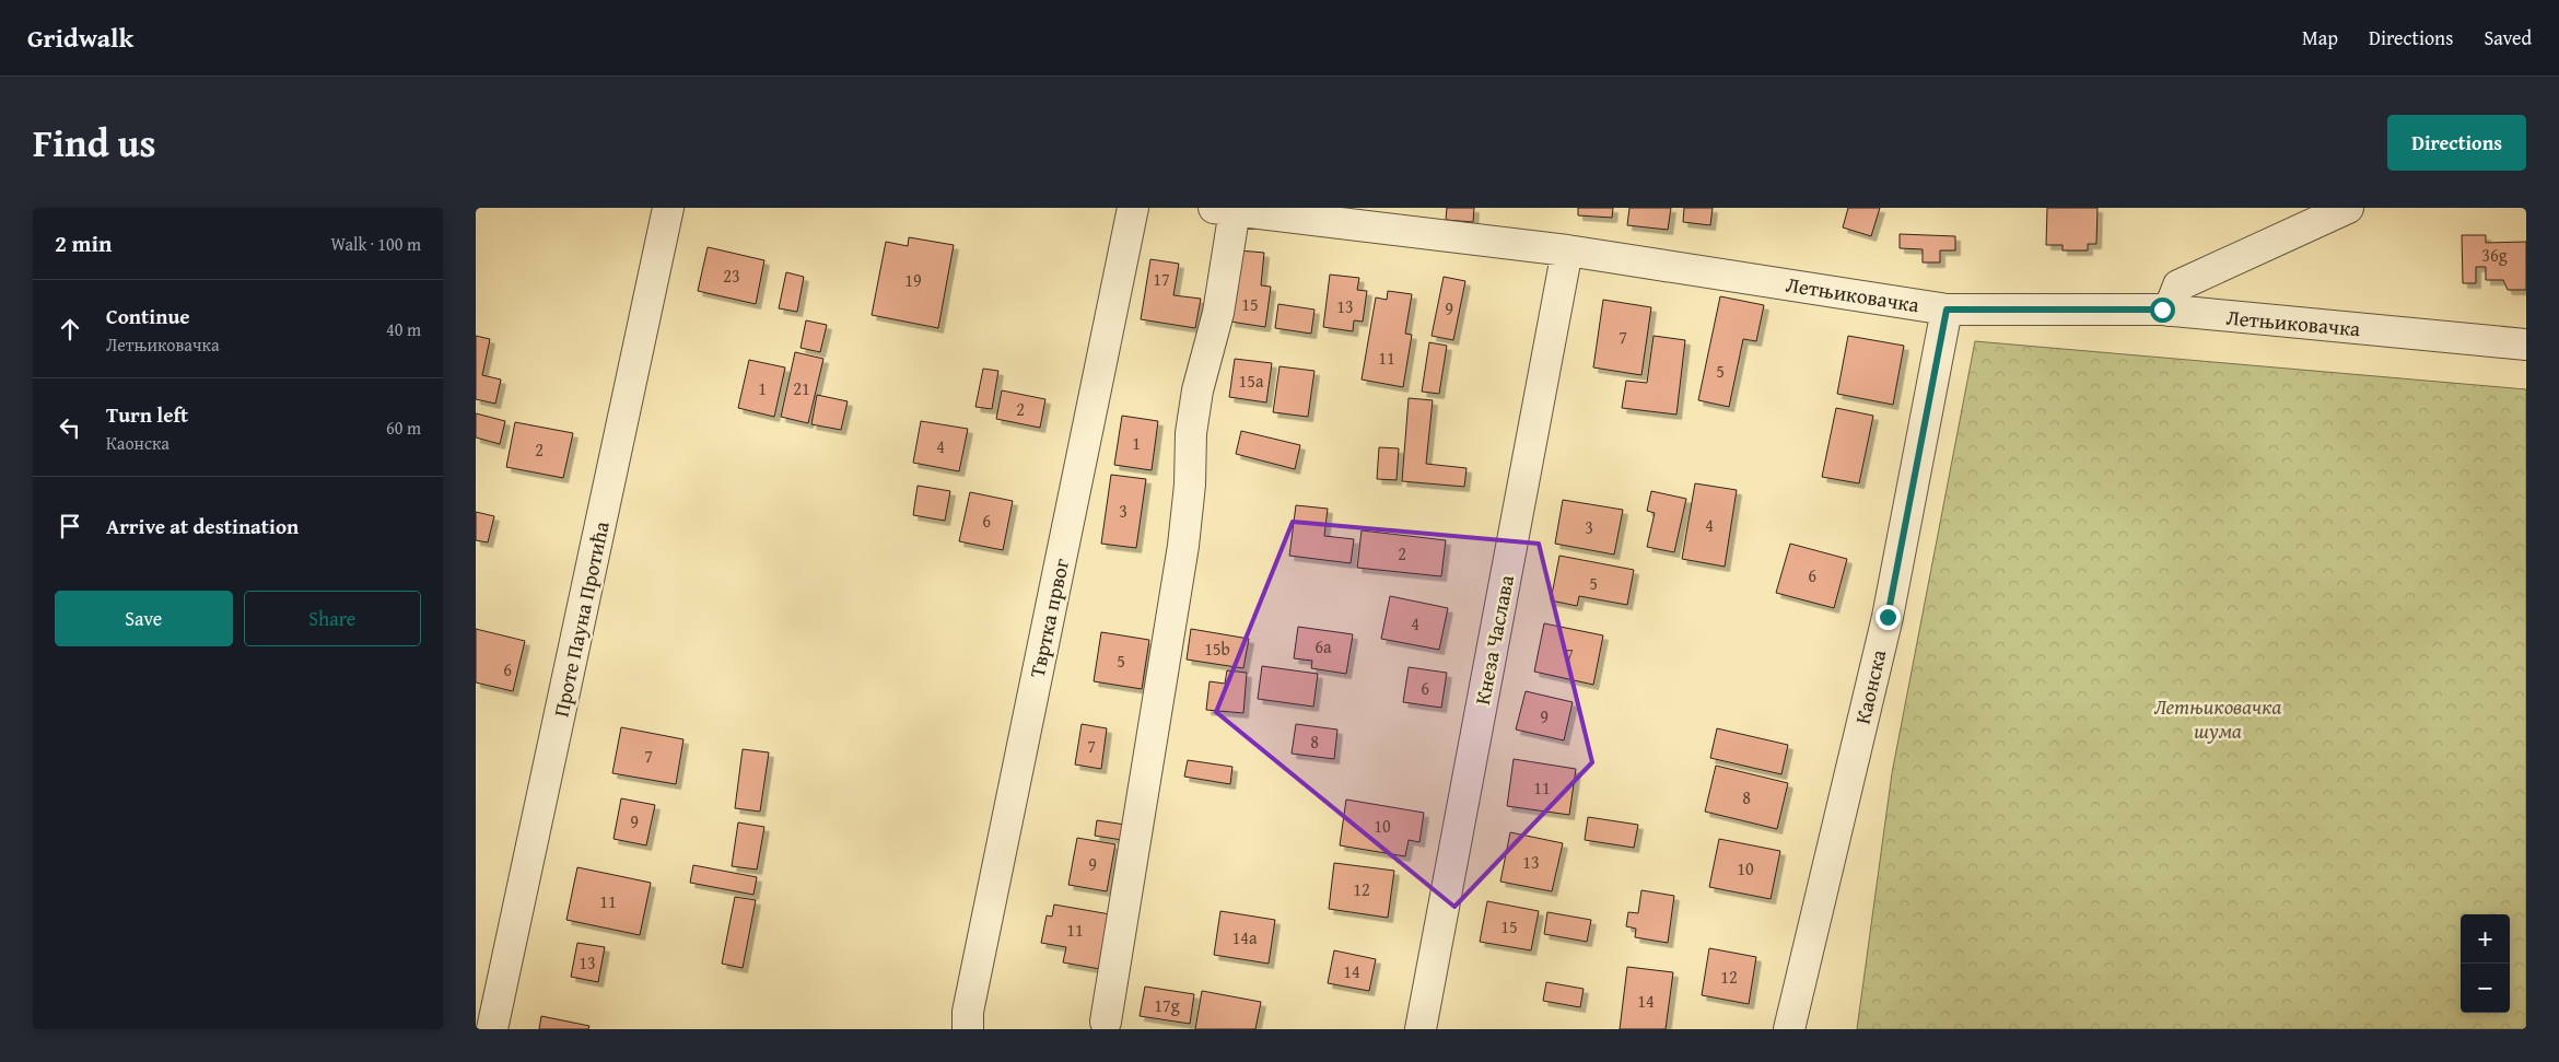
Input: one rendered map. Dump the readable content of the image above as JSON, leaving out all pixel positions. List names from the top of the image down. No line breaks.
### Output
{"streets":{"street":["Летњиковачка","Твртка првог","Проте Пауна Протића","Кнеза Часлава","Каонска"]},"crossings":[["Летњиковачка","Кнеза Часлава"],["Летњиковачка","Каонска"]],"parks":["Летњиковачка шума"],"house_numbers":["36g","23","17","19","15","13","9","7","11","5","15a","1","21","2","1","4","2","3","6","4","3","2","6","5","4","6a","15b","7","5","6","6","9","8","7","7","11","8","9","10","13","9","10","12","11","15","11","14a","13","14","12","14","17g"],"page":{"header":"Gridwalk","nav":["Map","Directions","Saved"],"title":"Find us","buttons":["Directions",["Save","Share"]],"heading":["2 min","Walk · 100 m"],"list":[["Continue","Летњиковачка","40 m"],["Turn left","Каонска","60 m"],"Arrive at destination"],"map_buttons":["+","−"]}}
